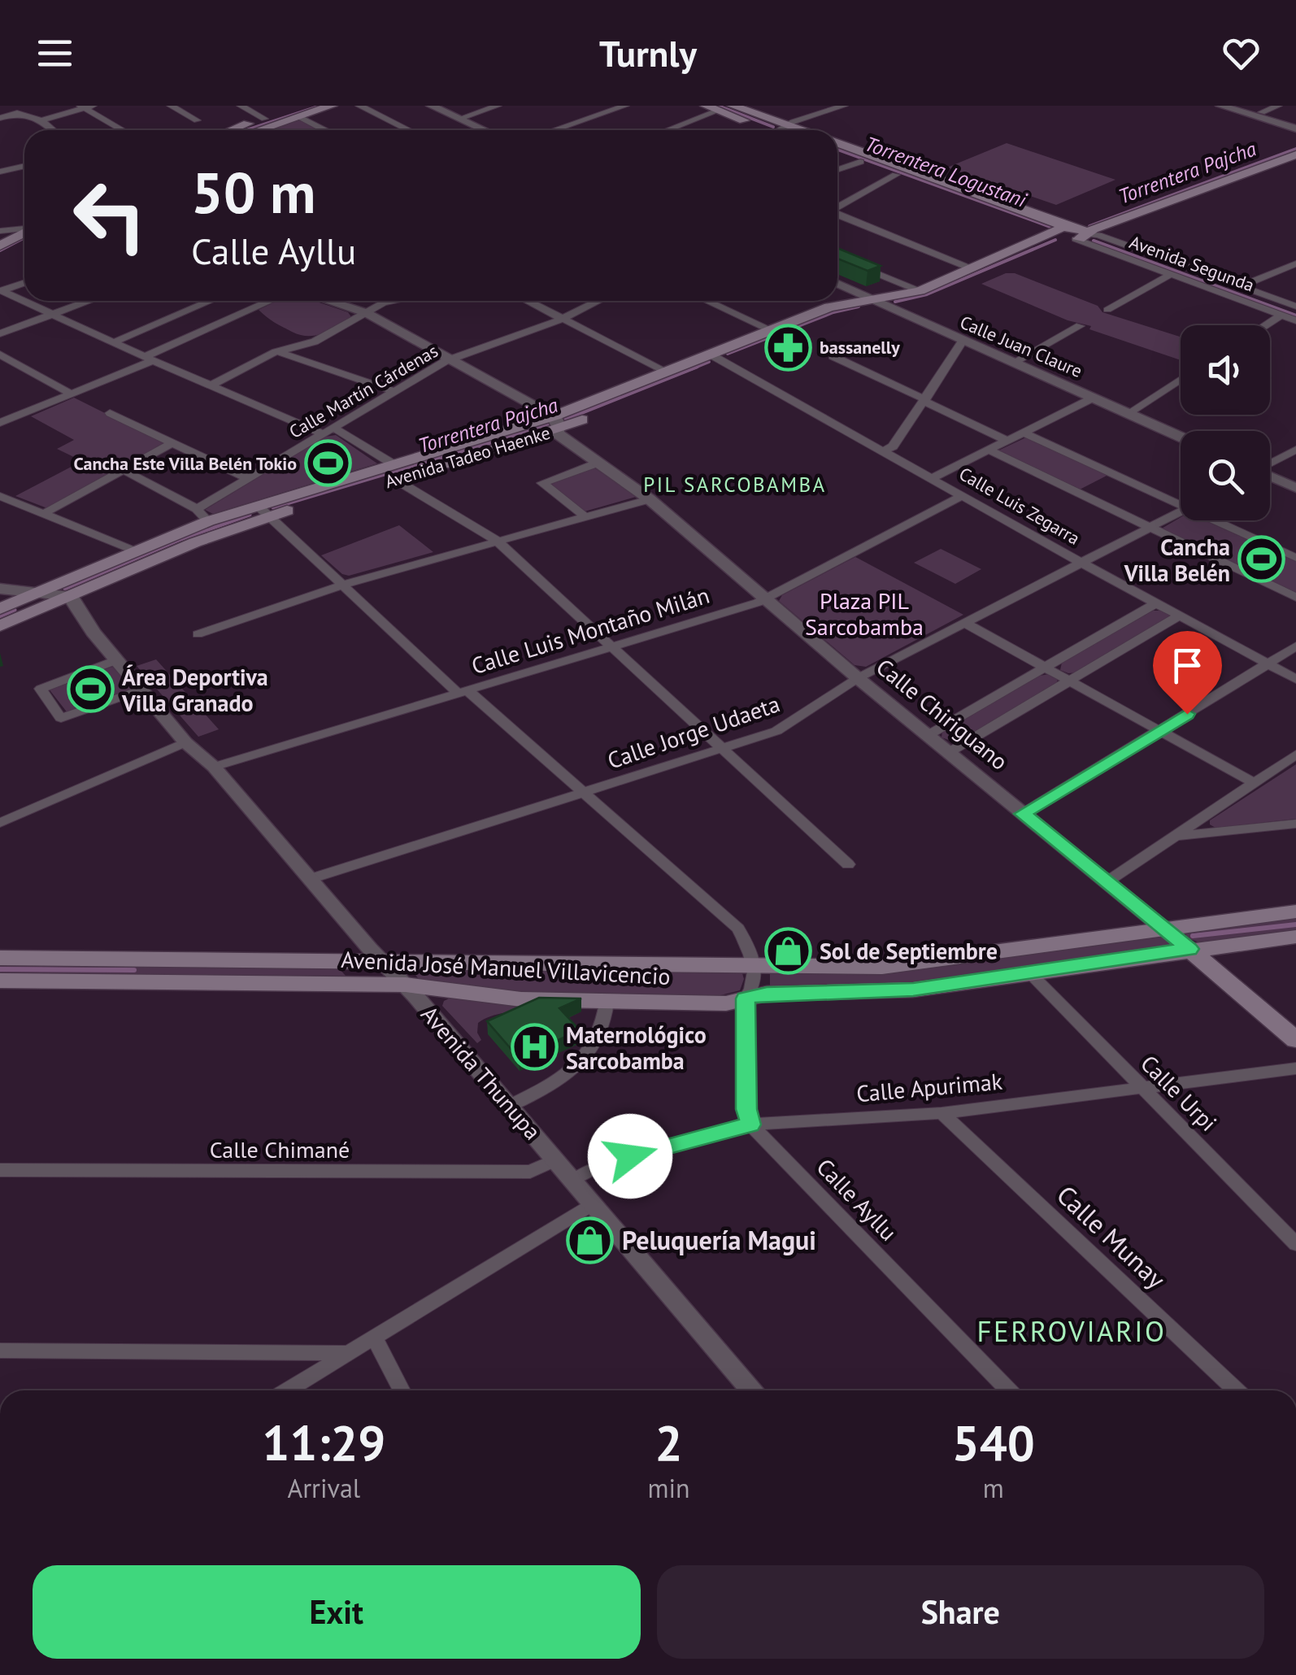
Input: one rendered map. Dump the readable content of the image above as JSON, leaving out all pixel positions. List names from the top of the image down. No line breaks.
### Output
{"streets":{"main road":["Avenida Segunda","Avenida Tadeo Haenke","Calle Chiriguano","Avenida José Manuel Villavicencio"],"street":["Calle Juan Claure","Calle Martín Cárdenas","Calle Luis Zegarra","Calle Luis Montaño Milán","Calle Jorge Udaeta","Avenida Thunupa","Calle Apurimak","Calle Urpi","Calle Chimané","Calle Ayllu","Calle Munay"]},"crossings":[["Avenida Segunda","Avenida Tadeo Haenke"],["Calle Juan Claure","Avenida Tadeo Haenke"],["Calle Martín Cárdenas","Avenida Tadeo Haenke"],["Calle Martín Cárdenas","Calle Chiriguano"],["Avenida Tadeo Haenke","Calle Luis Zegarra"],["Avenida Tadeo Haenke","Calle Chiriguano"],["Avenida Tadeo Haenke","Avenida Thunupa"],["Calle Luis Zegarra","Calle Luis Montaño Milán"],["Calle Luis Zegarra","Calle Jorge Udaeta"],["Calle Luis Montaño Milán","Calle Chiriguano"],["Calle Luis Montaño Milán","Avenida Thunupa"],["Calle Chiriguano","Calle Jorge Udaeta"],["Calle Chiriguano","Avenida José Manuel Villavicencio"],["Calle Jorge Udaeta","Avenida Thunupa"],["Avenida José Manuel Villavicencio","Avenida Thunupa"],["Avenida José Manuel Villavicencio","Calle Urpi"],["Avenida Thunupa","Calle Apurimak"],["Avenida Thunupa","Calle Chimané"],["Calle Apurimak","Calle Urpi"],["Calle Apurimak","Calle Ayllu"],["Calle Apurimak","Calle Munay"]],"districts":["PIL SARCOBAMBA","FERROVIARIO"],"water":["Torrentera Logustani","Torrentera Pajcha"],"parks":["Plaza PIL Sarcobamba"],"places":{"pharmacy":["bassanelly"],"sports":["Cancha Este Villa Belén Tokio","Cancha Villa Belén","Área Deportiva Villa Granado"],"shop":["Sol de Septiembre","Peluquería Magui"],"hospital":["Maternológico Sarcobamba"]},"page":{"header":"Turnly","turn":["50 m","Calle Ayllu"],"eta":["11:29","Arrival","2","min","540","m"],"buttons":["Exit","Share"]}}
